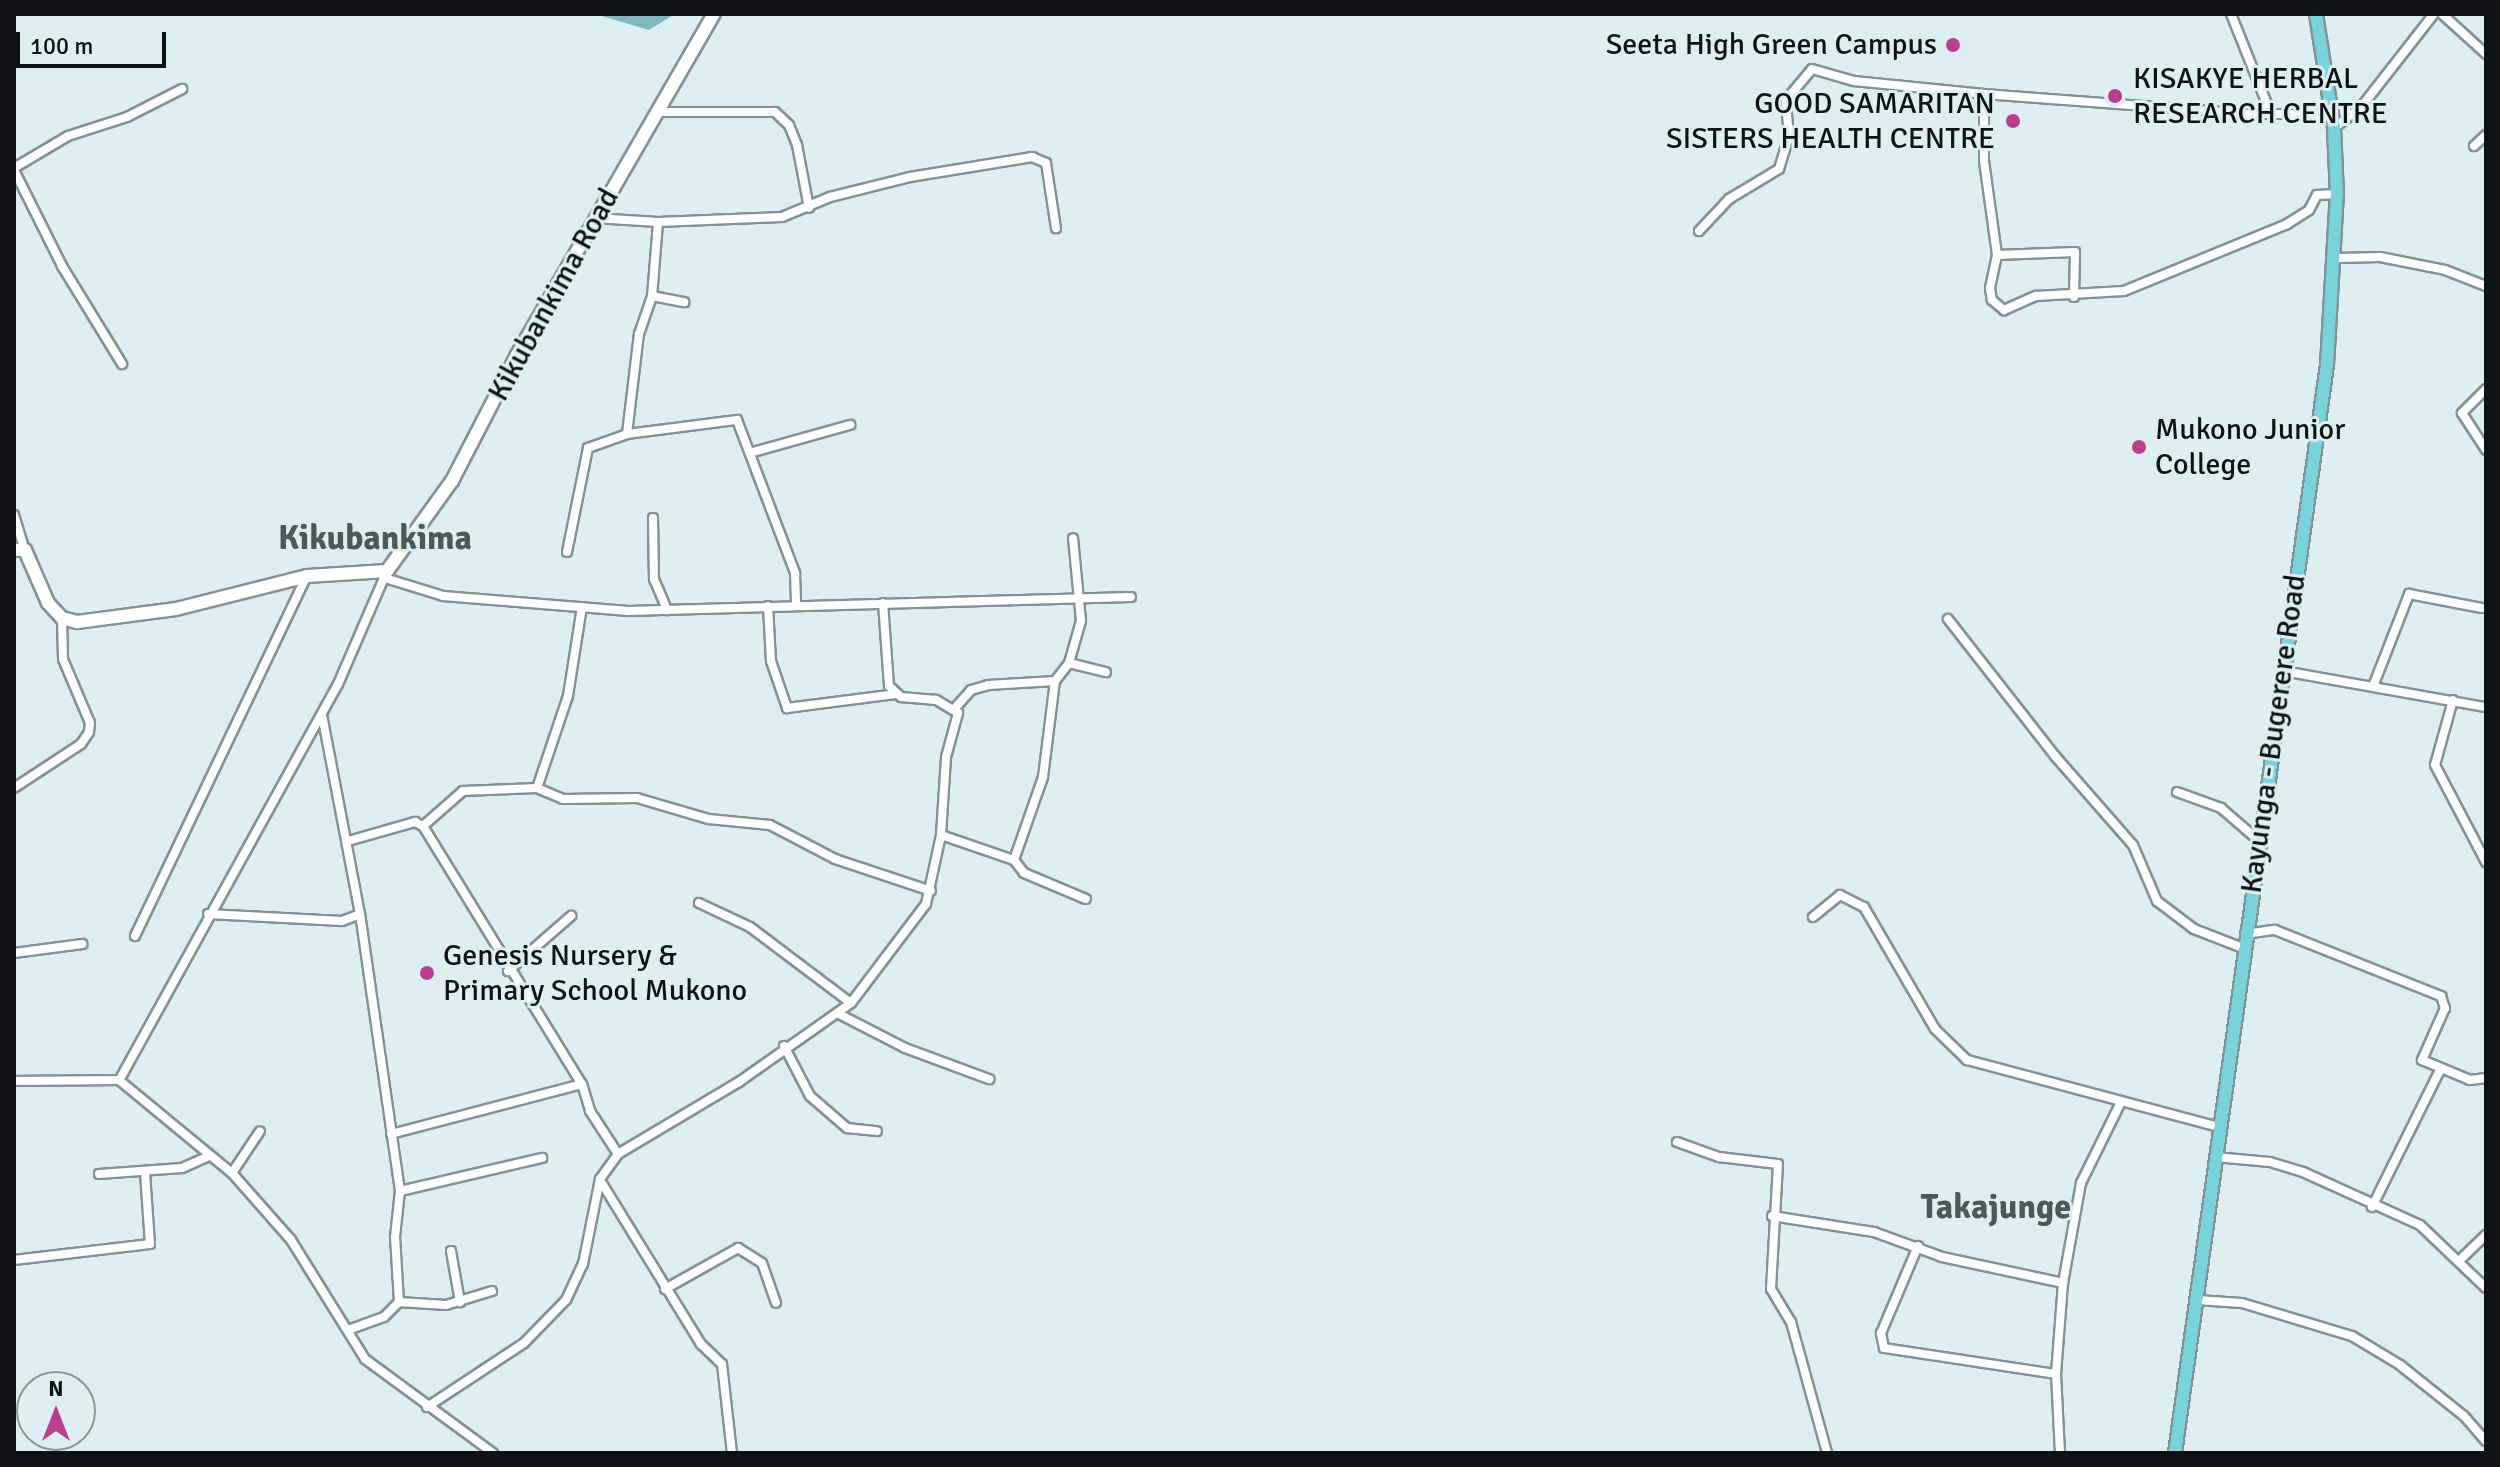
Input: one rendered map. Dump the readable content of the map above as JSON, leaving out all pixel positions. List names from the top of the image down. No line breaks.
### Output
{"streets":{"main road":["Kayunga - Bugerere Road"],"street":["Kikubankima Road"]},"districts":["Kikubankima","Takajunge"],"places":["Seeta High Green Campus","KISAKYE HERBAL RESEARCH CENTRE","GOOD SAMARITAN SISTERS HEALTH CENTRE","Mukono Junior College","Genesis Nursery & Primary School Mukono"],"scale_bar":"100 m","north":"top"}
